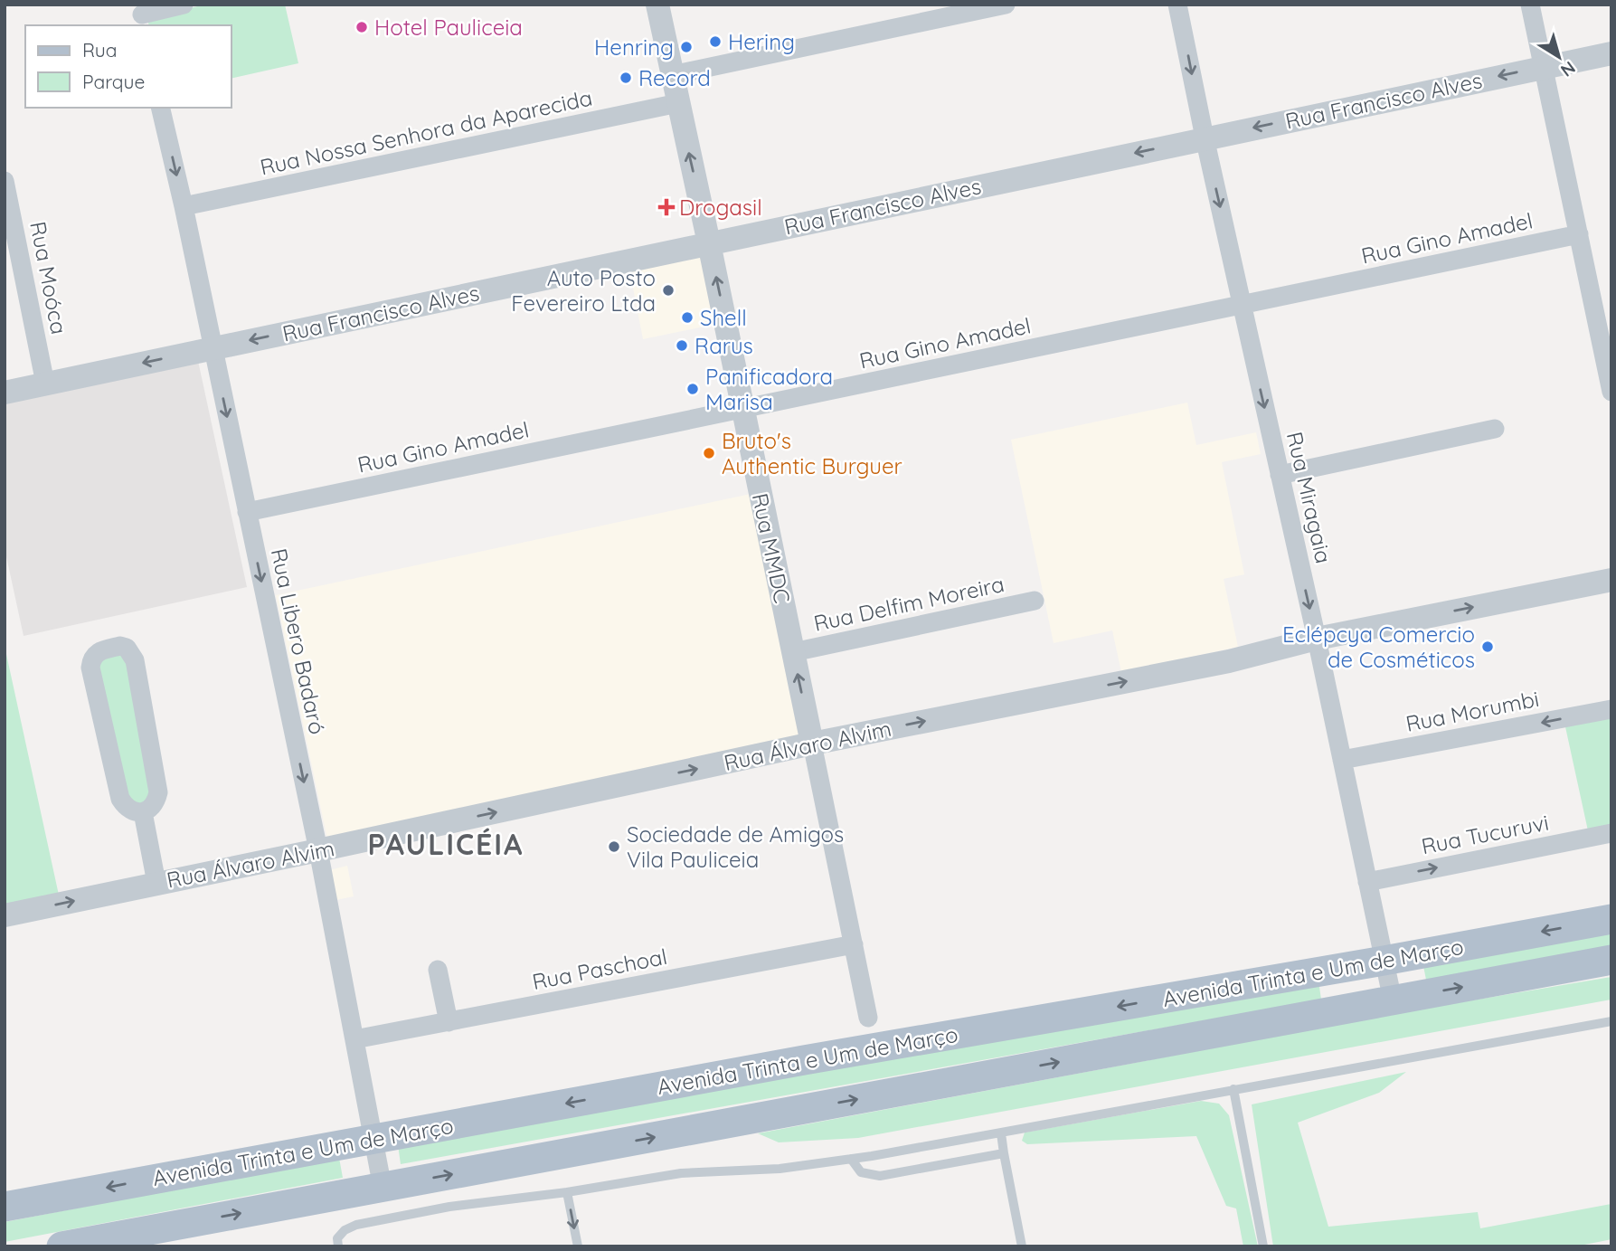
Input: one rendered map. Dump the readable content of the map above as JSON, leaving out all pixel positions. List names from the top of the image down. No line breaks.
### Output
{"streets":{"main road":["Avenida Trinta e Um de Março"],"street":["Rua Francisco Alves","Rua Nossa Senhora da Aparecida","Rua Gino Amadel","Rua Moóca","Rua Miragaia","Rua MMDC","Rua Delfim Moreira","Rua Libero Badaró","Rua Morumbi","Rua Álvaro Alvim","Rua Tucuruvi","Rua Paschoal"]},"crossings":[["Rua Francisco Alves","Rua Moóca"],["Rua Francisco Alves","Rua Miragaia"],["Rua Francisco Alves","Rua MMDC"],["Rua Francisco Alves","Rua Libero Badaró"],["Rua Nossa Senhora da Aparecida","Rua MMDC"],["Rua Nossa Senhora da Aparecida","Rua Libero Badaró"],["Rua Gino Amadel","Rua Miragaia"],["Rua Gino Amadel","Rua MMDC"],["Rua Gino Amadel","Rua Libero Badaró"],["Rua Miragaia","Rua Morumbi"],["Rua Miragaia","Rua Álvaro Alvim"],["Rua Miragaia","Rua Tucuruvi"],["Rua Miragaia","Avenida Trinta e Um de Março"],["Rua MMDC","Rua Delfim Moreira"],["Rua MMDC","Rua Álvaro Alvim"],["Rua MMDC","Rua Paschoal"],["Rua Libero Badaró","Rua Álvaro Alvim"],["Rua Libero Badaró","Rua Paschoal"],["Rua Libero Badaró","Avenida Trinta e Um de Março"]],"one_way":["Rua Francisco Alves","Rua Miragaia","Rua MMDC","Rua Libero Badaró","Rua Morumbi","Rua Álvaro Alvim","Rua Tucuruvi"],"districts":["PAULICÉIA"],"places":{"other":["Hotel Pauliceia","Hering","Henring","Record","Auto Posto Fevereiro Ltda","Shell","Rarus","Panificadora Marisa","Bruto's Authentic Burguer","Eclépcya Comercio de Cosméticos","Sociedade de Amigos Vila Pauliceia"],"health":["Drogasil"]},"legend":["Rua","Parque"],"north":"bottom right"}
